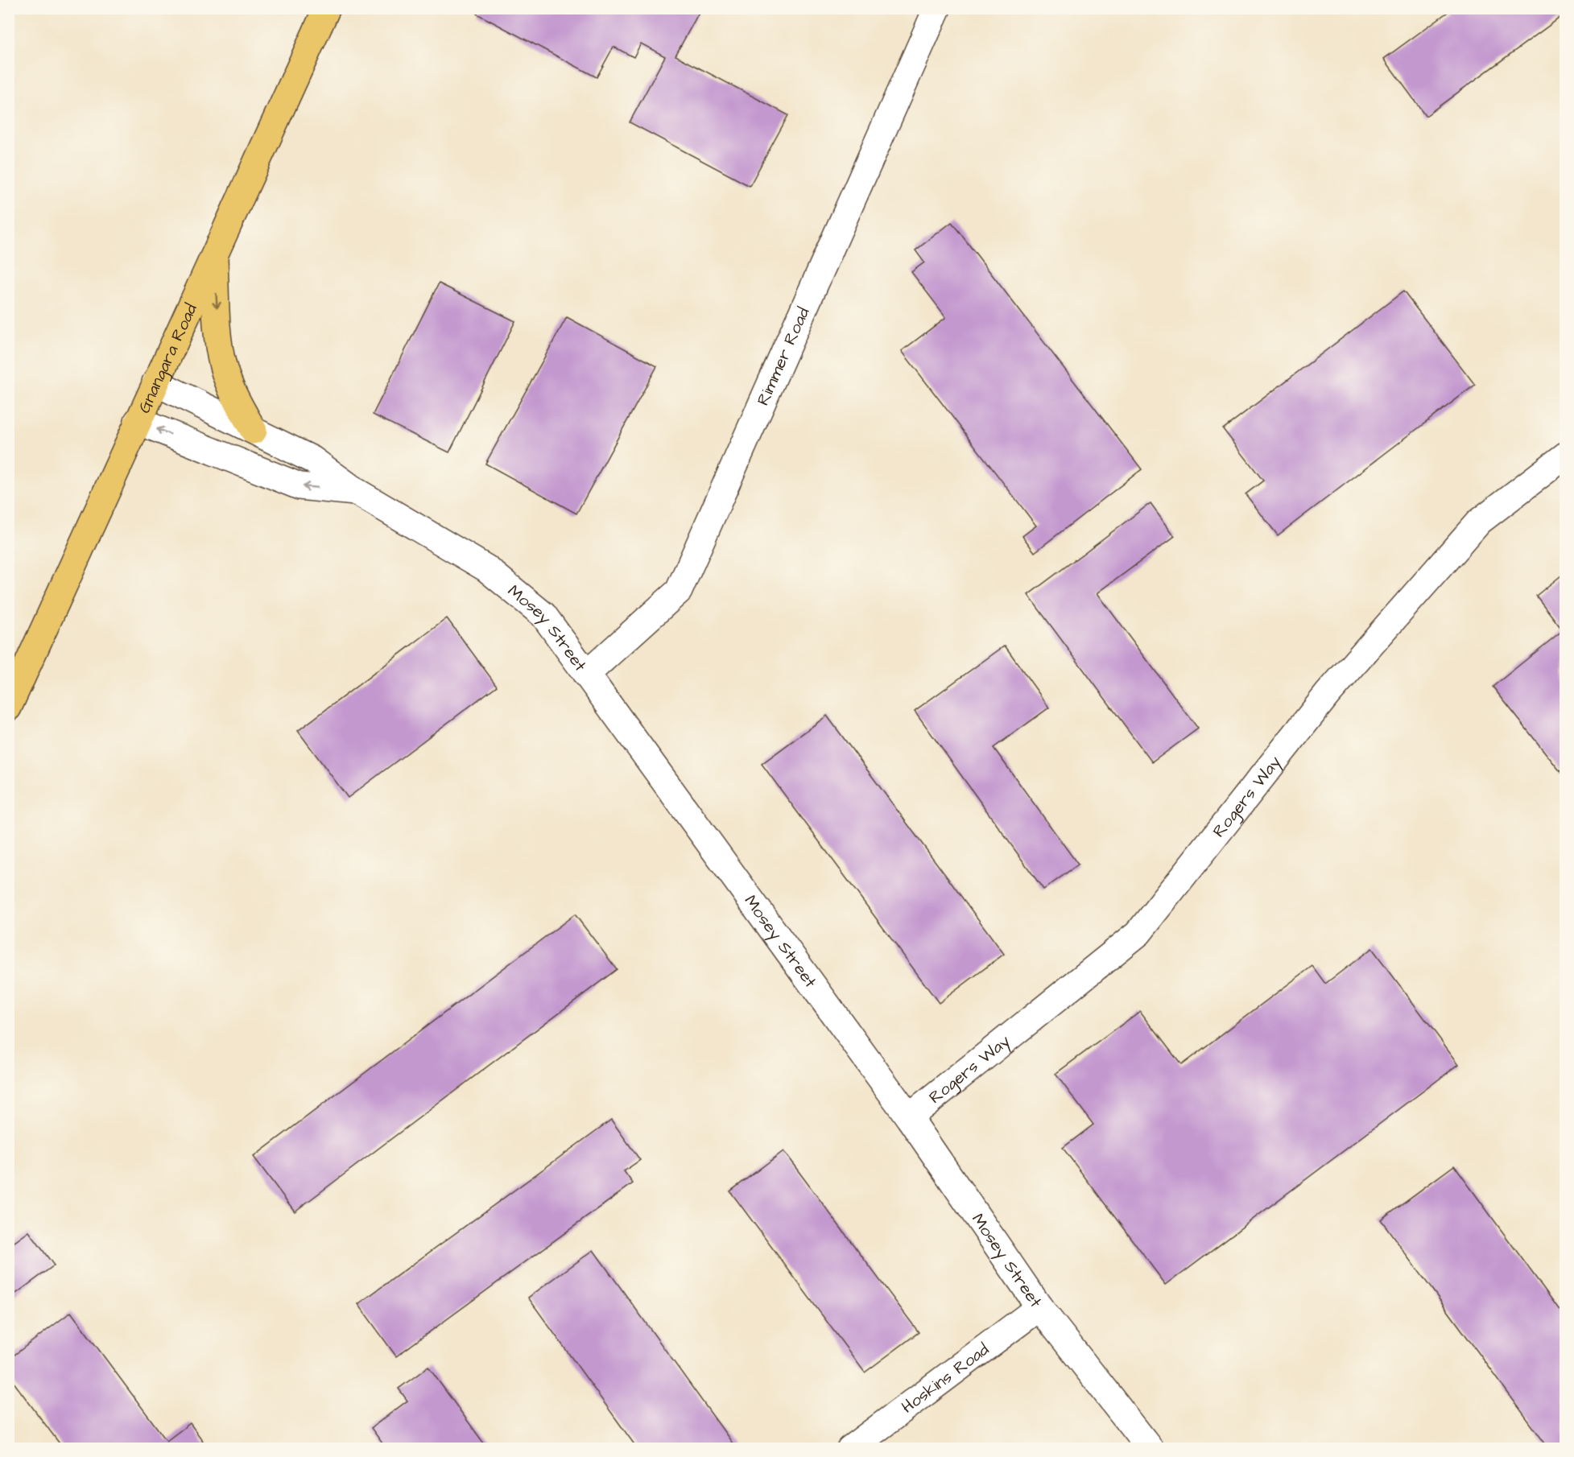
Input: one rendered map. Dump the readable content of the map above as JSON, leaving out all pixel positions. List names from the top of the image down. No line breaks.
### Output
{"streets":{"main road":["Gnangara Road"],"street":["Rimmer Road","Mosey Street","Rogers Way","Hoskins Road"]},"crossings":[["Rimmer Road","Mosey Street"],["Gnangara Road","Mosey Street"],["Mosey Street","Rogers Way"],["Mosey Street","Hoskins Road"]]}
